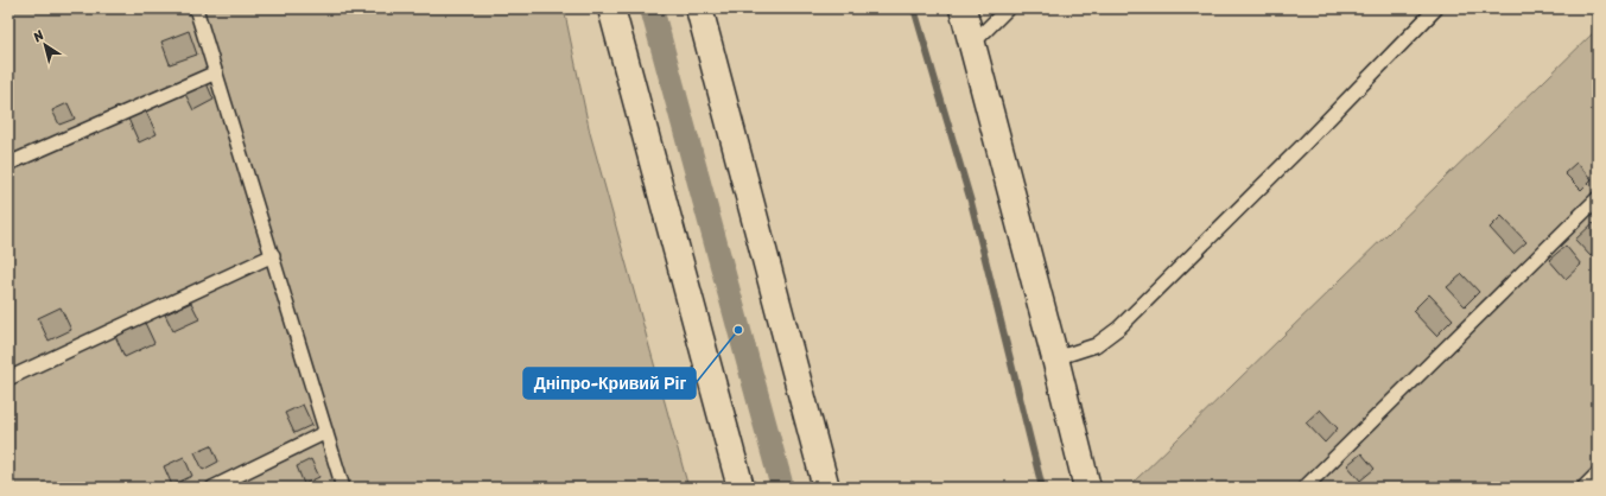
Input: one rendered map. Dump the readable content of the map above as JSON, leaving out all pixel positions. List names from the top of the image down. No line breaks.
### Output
{"places":["Дніпро-Кривий Ріг"],"north":"top left"}
